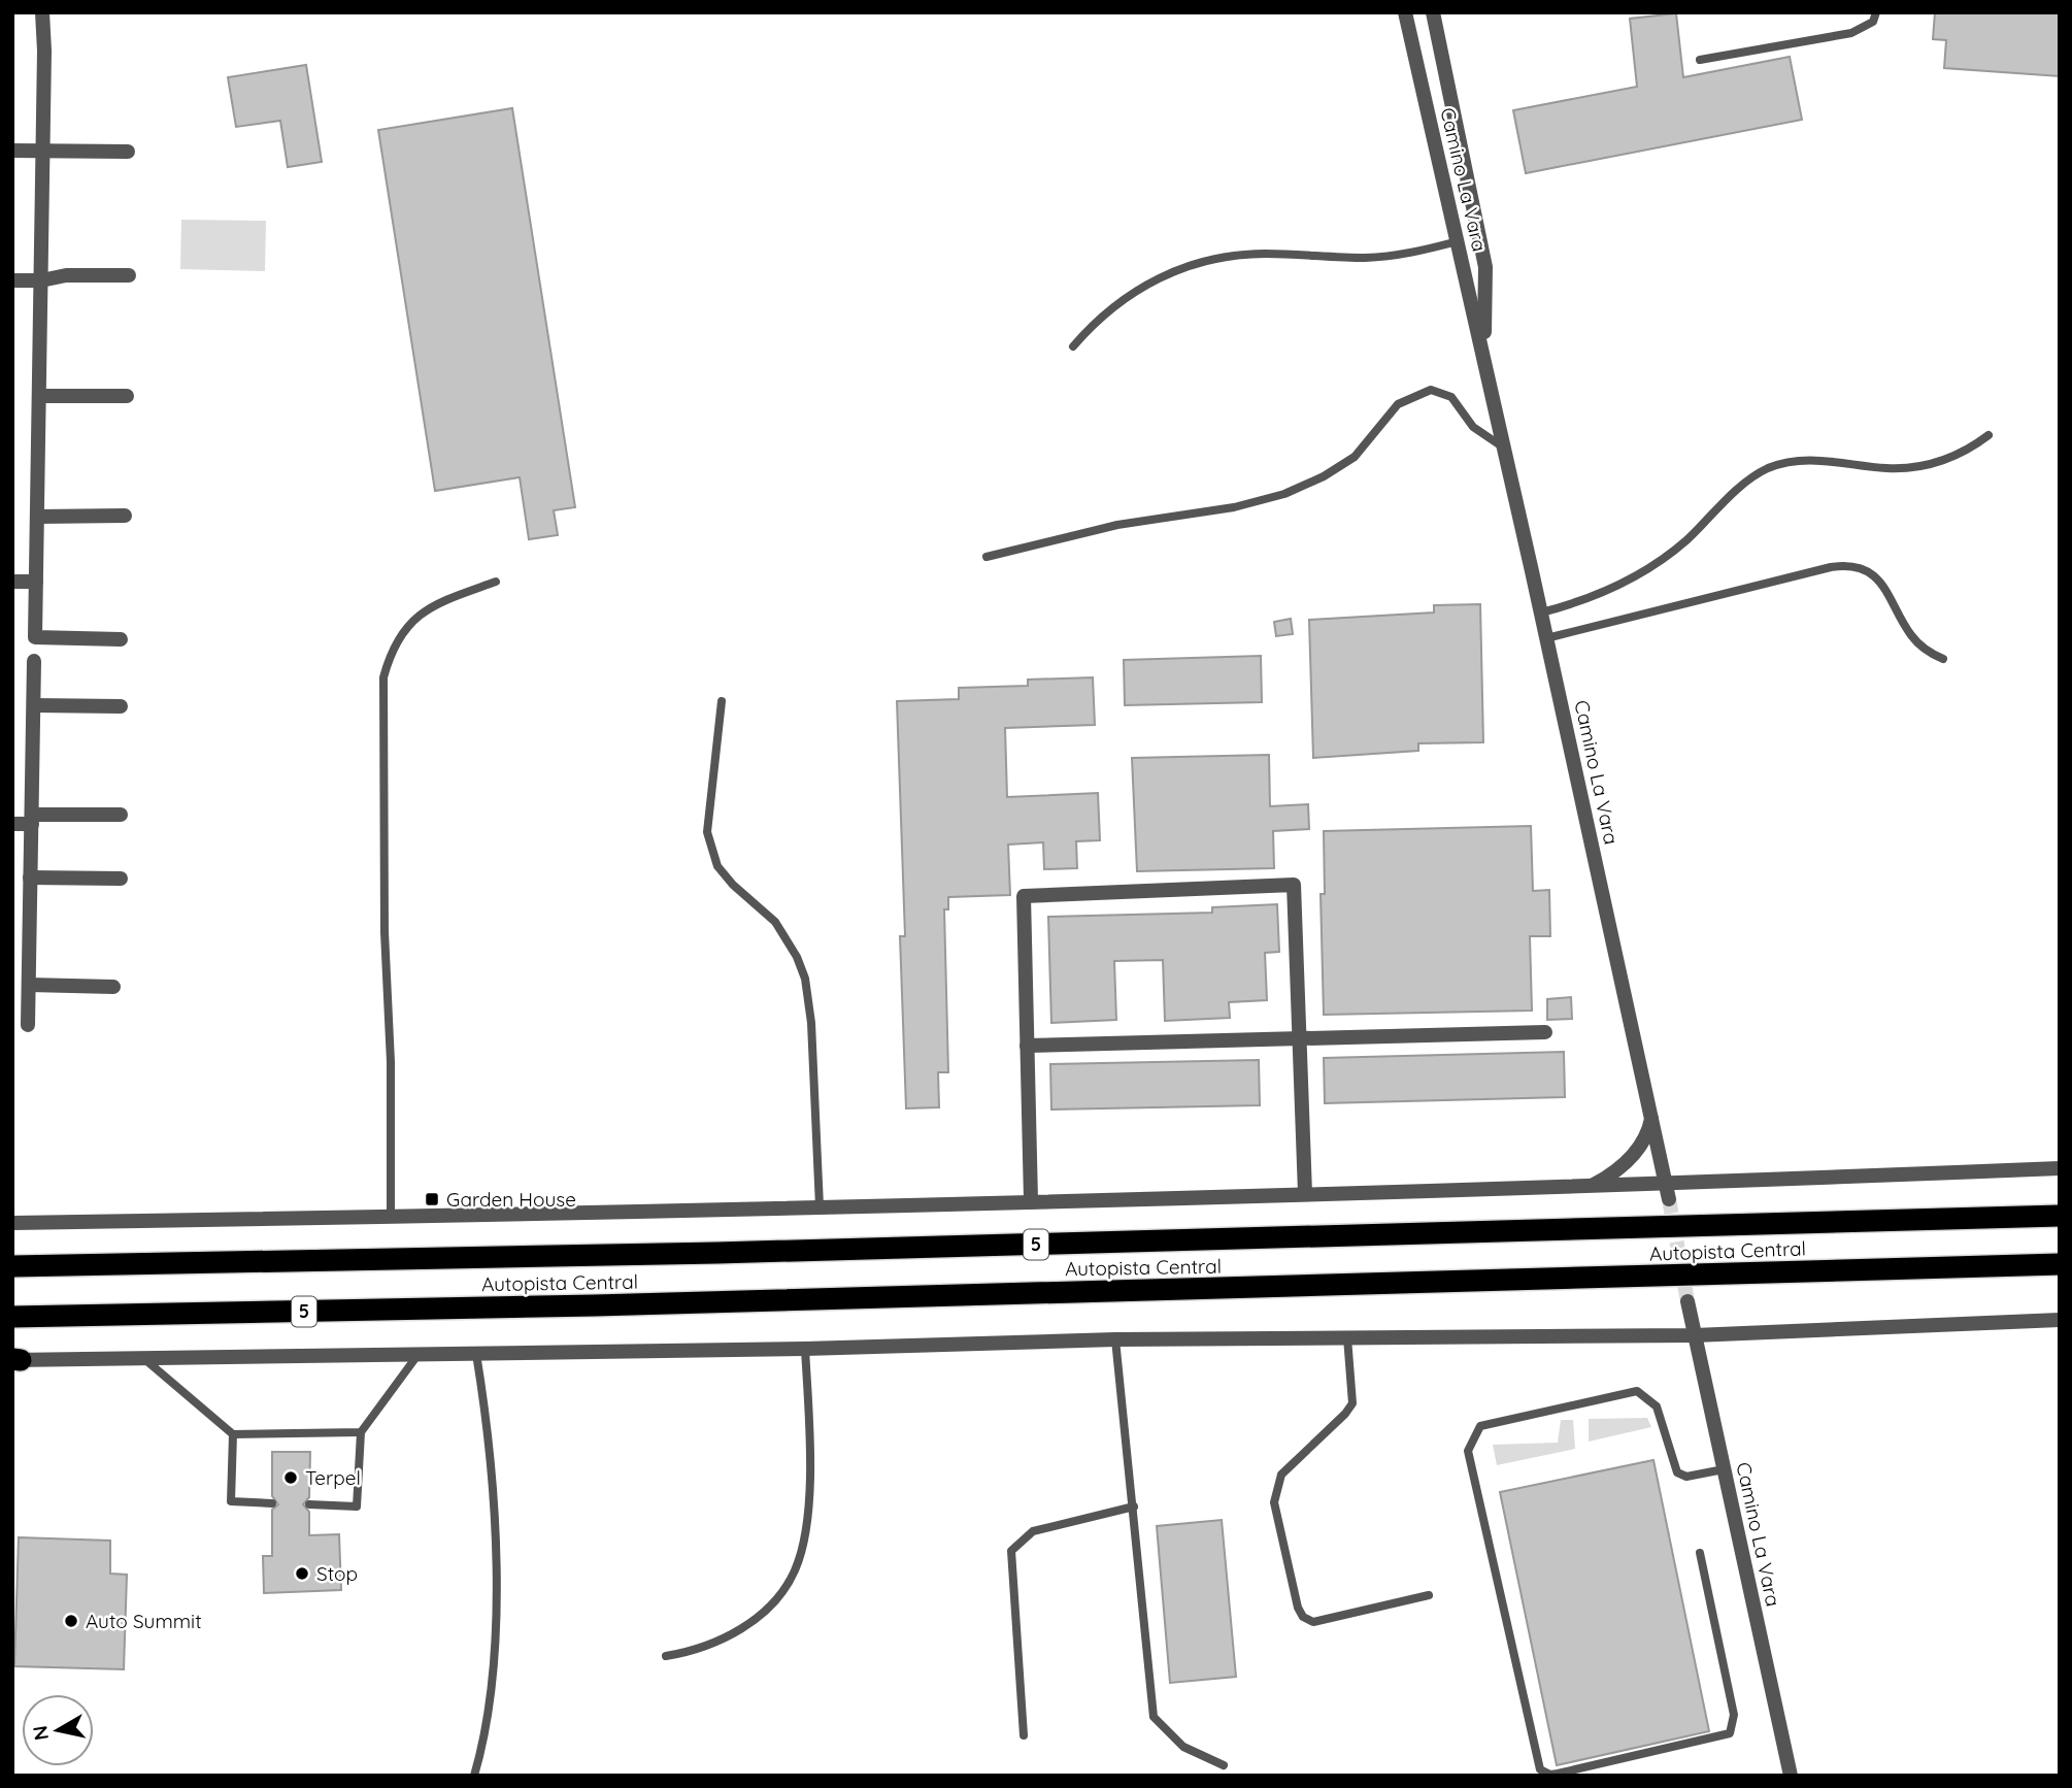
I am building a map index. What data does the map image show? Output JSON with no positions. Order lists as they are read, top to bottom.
{
  "streets": {
    "highway": ["5", "Autopista Central"],
    "street": ["Camino La Vara"]
  },
  "places": {
    "transit": ["Garden House"],
    "other": ["Terpel", "Stop", "Auto Summit"]
  },
  "north": "left"
}
